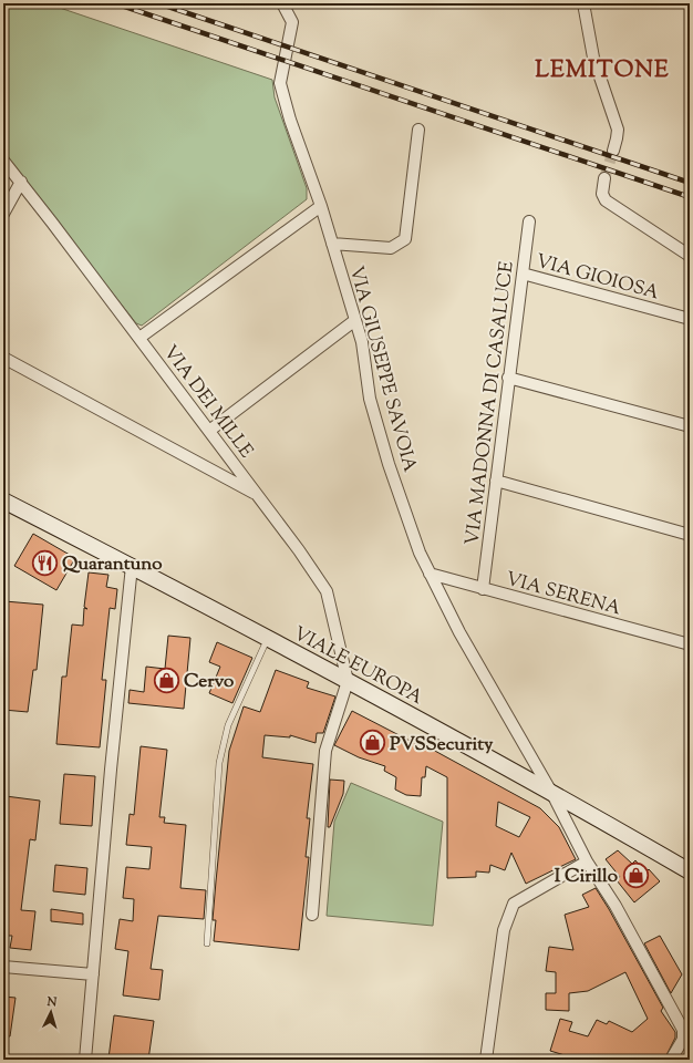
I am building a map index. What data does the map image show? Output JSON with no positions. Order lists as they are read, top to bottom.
{
  "streets": {
    "main road": ["VIALE EUROPA"],
    "street": [
      "VIA GIOIOSA",
      "VIA GIUSEPPE SAVOIA",
      "VIA DEI MILLE",
      "VIA MADONNA DI CASALUCE",
      "VIA SERENA"
    ]
  },
  "crossings": [
    ["VIA GIOIOSA", "VIA MADONNA DI CASALUCE"],
    ["VIA GIUSEPPE SAVOIA", "VIA SERENA"],
    ["VIA GIUSEPPE SAVOIA", "VIALE EUROPA"],
    ["VIA DEI MILLE", "VIALE EUROPA"],
    ["VIA MADONNA DI CASALUCE", "VIA SERENA"]
  ],
  "districts": ["LEMITONE"],
  "places": {
    "restaurant": ["Quarantuno"],
    "shop": ["Cervo", "PVSSecurity", "I Cirillo"]
  },
  "north": "top"
}
